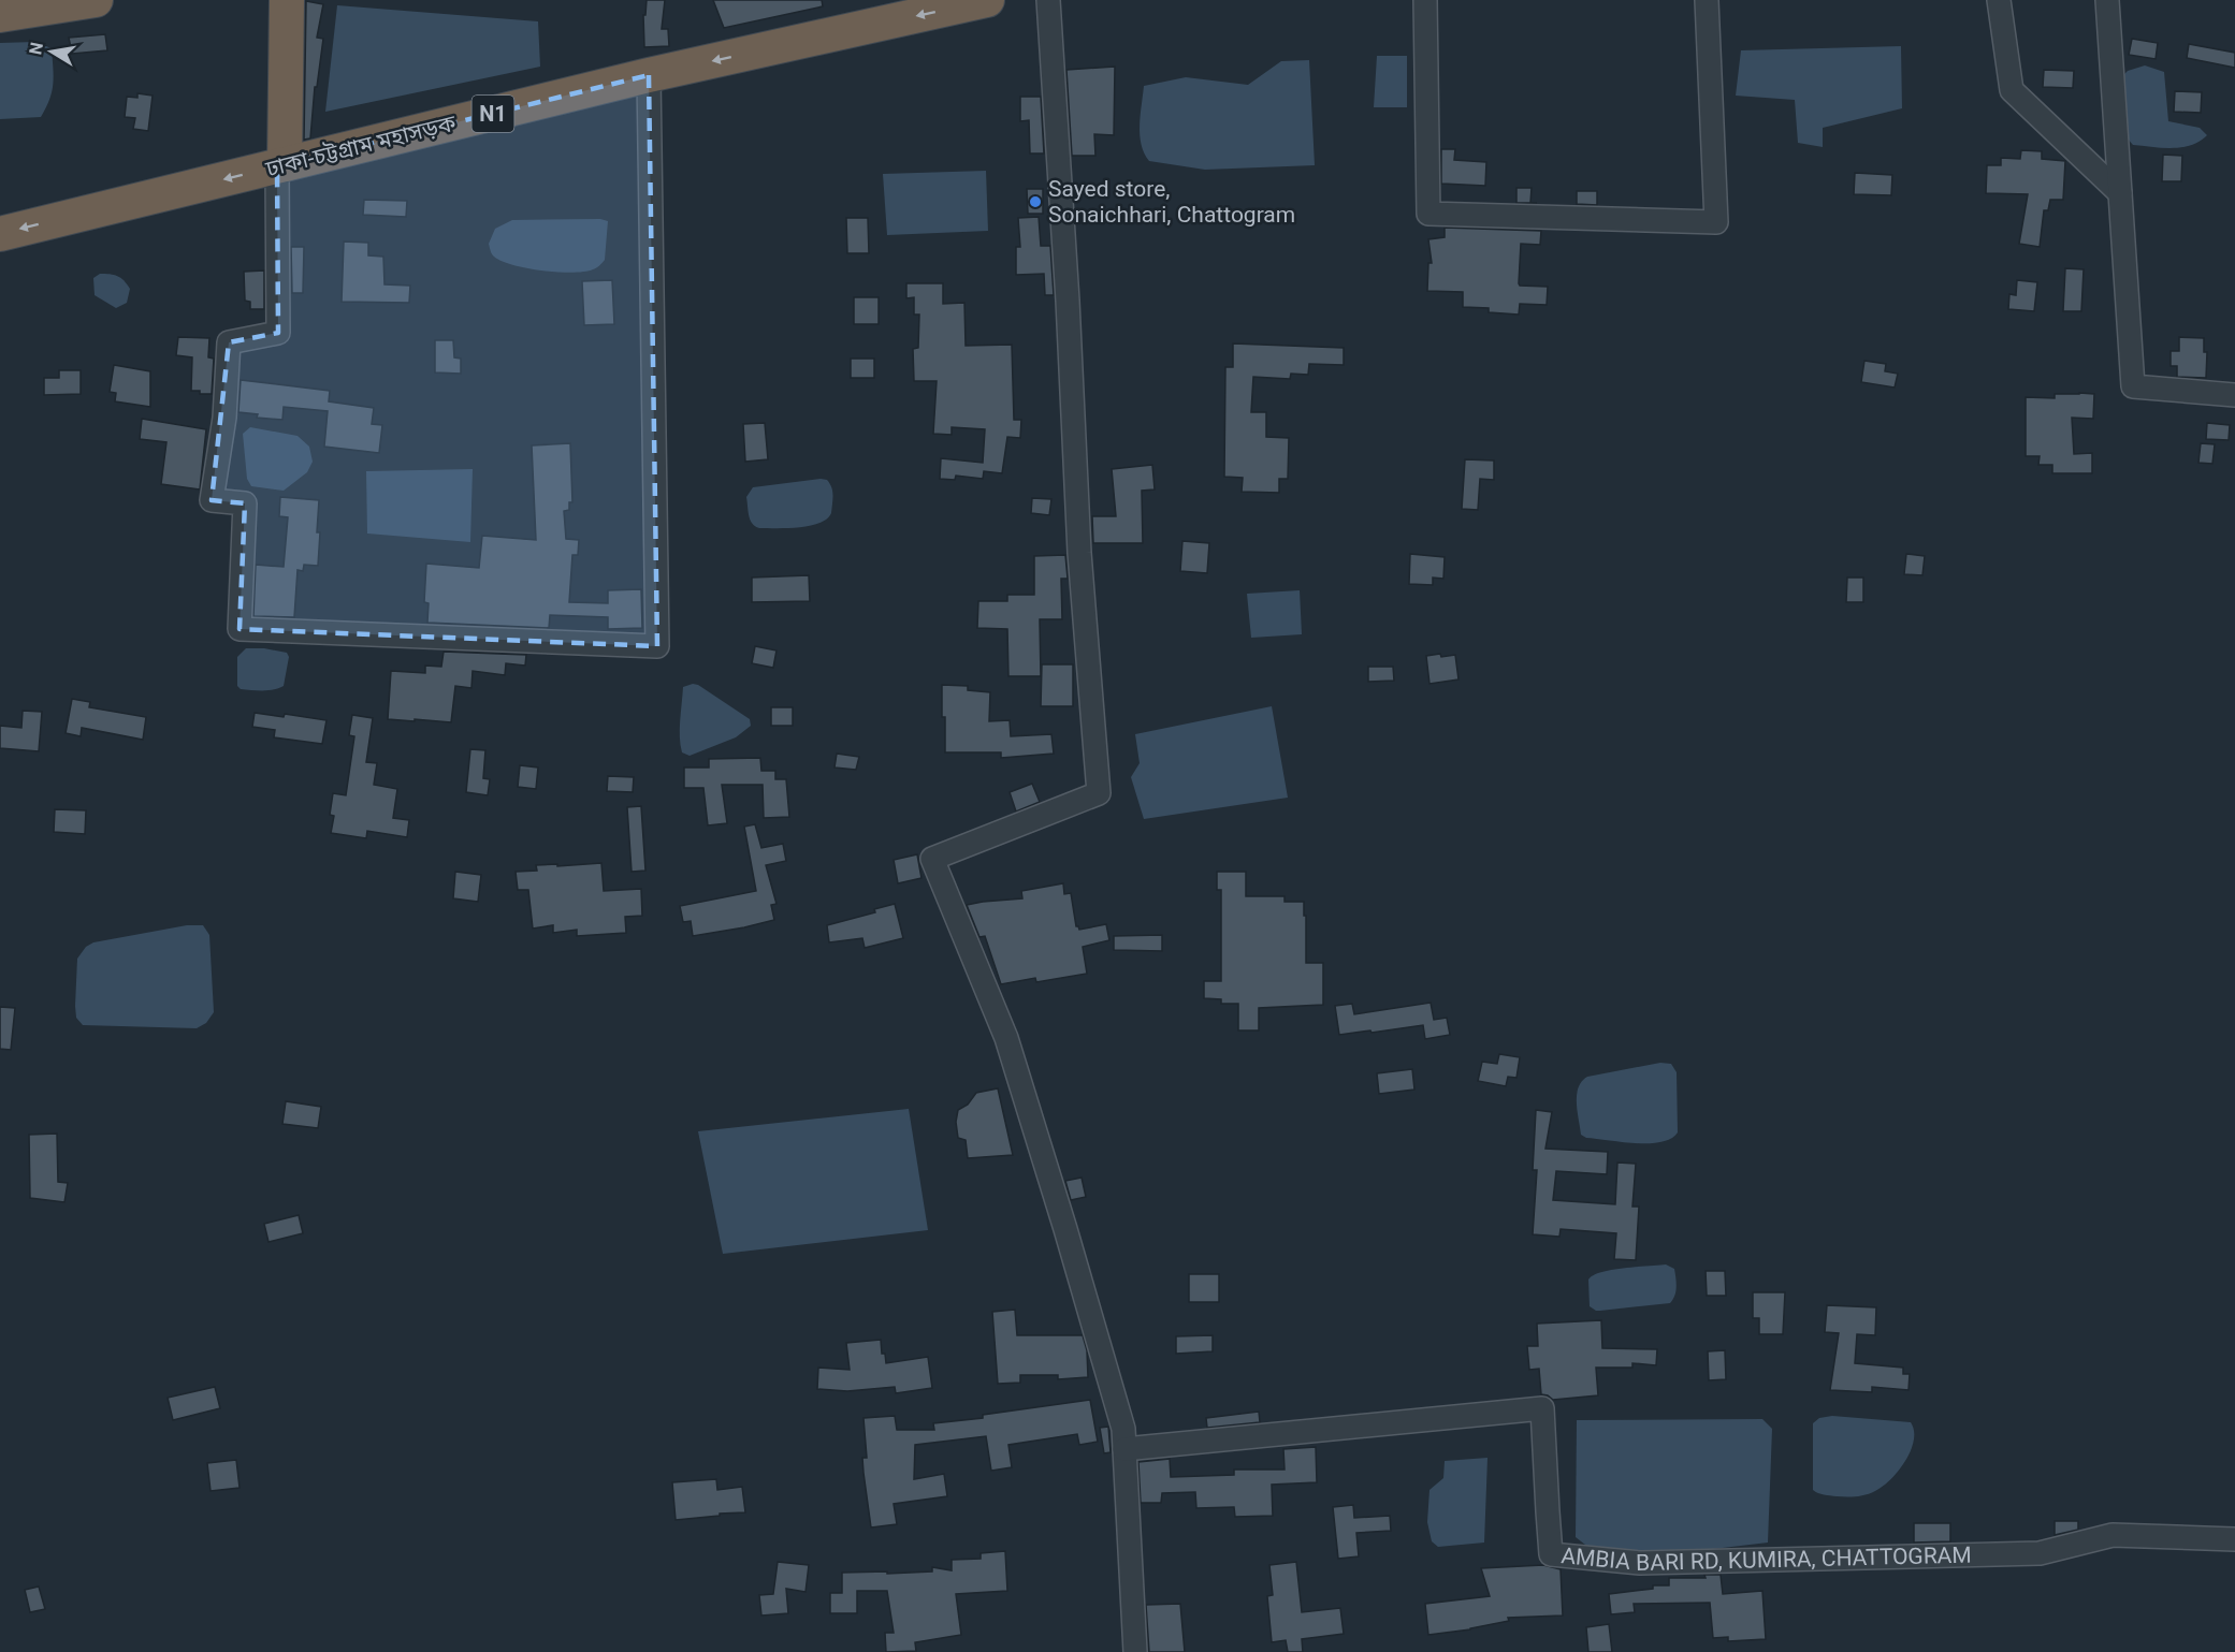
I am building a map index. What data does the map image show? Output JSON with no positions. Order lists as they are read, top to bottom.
{
  "streets": {
    "highway": ["N1", "ঢাকা-চট্টগ্রাম মহাসড়ক"],
    "street": ["AMBIA BARI RD, KUMIRA, CHATTOGRAM"]
  },
  "one_way": ["ঢাকা-চট্টগ্রাম মহাসড়ক"],
  "places": ["Sayed store, Sonaichhari, Chattogram"],
  "north": "left"
}
